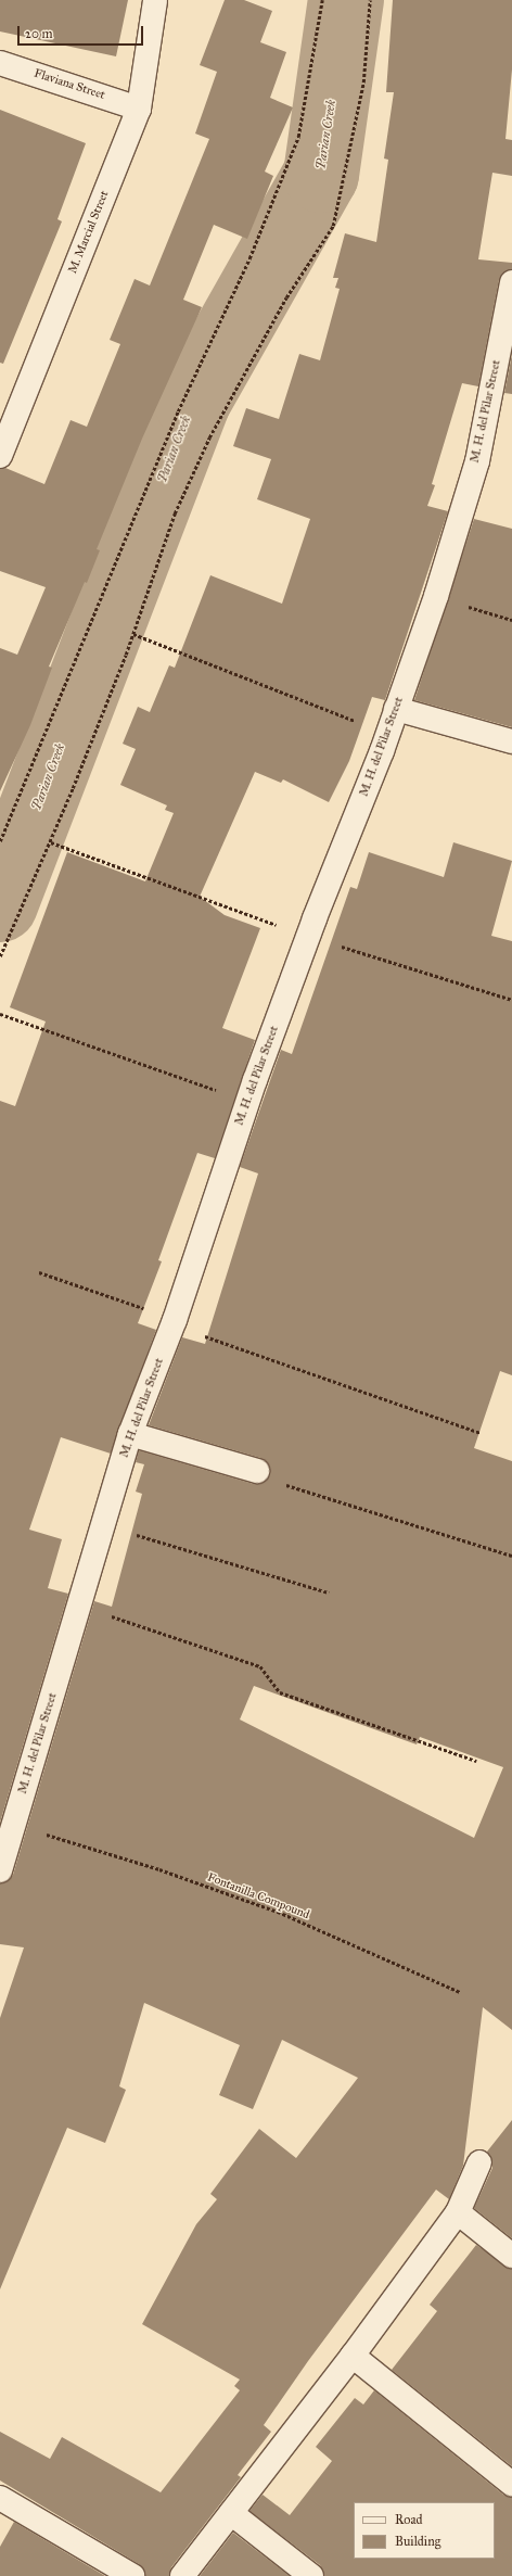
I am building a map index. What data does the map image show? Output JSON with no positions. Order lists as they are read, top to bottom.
{
  "streets": {
    "street": ["Flaviana Street", "M. Marcial Street", "M. H. del Pilar Street"],
    "path": ["Fontanilla Compound"]
  },
  "crossings": [
    ["Flaviana Street", "M. Marcial Street"]
  ],
  "water": ["Parian Creek"],
  "legend": ["Road", "Building"],
  "scale_bar": "20 m"
}
